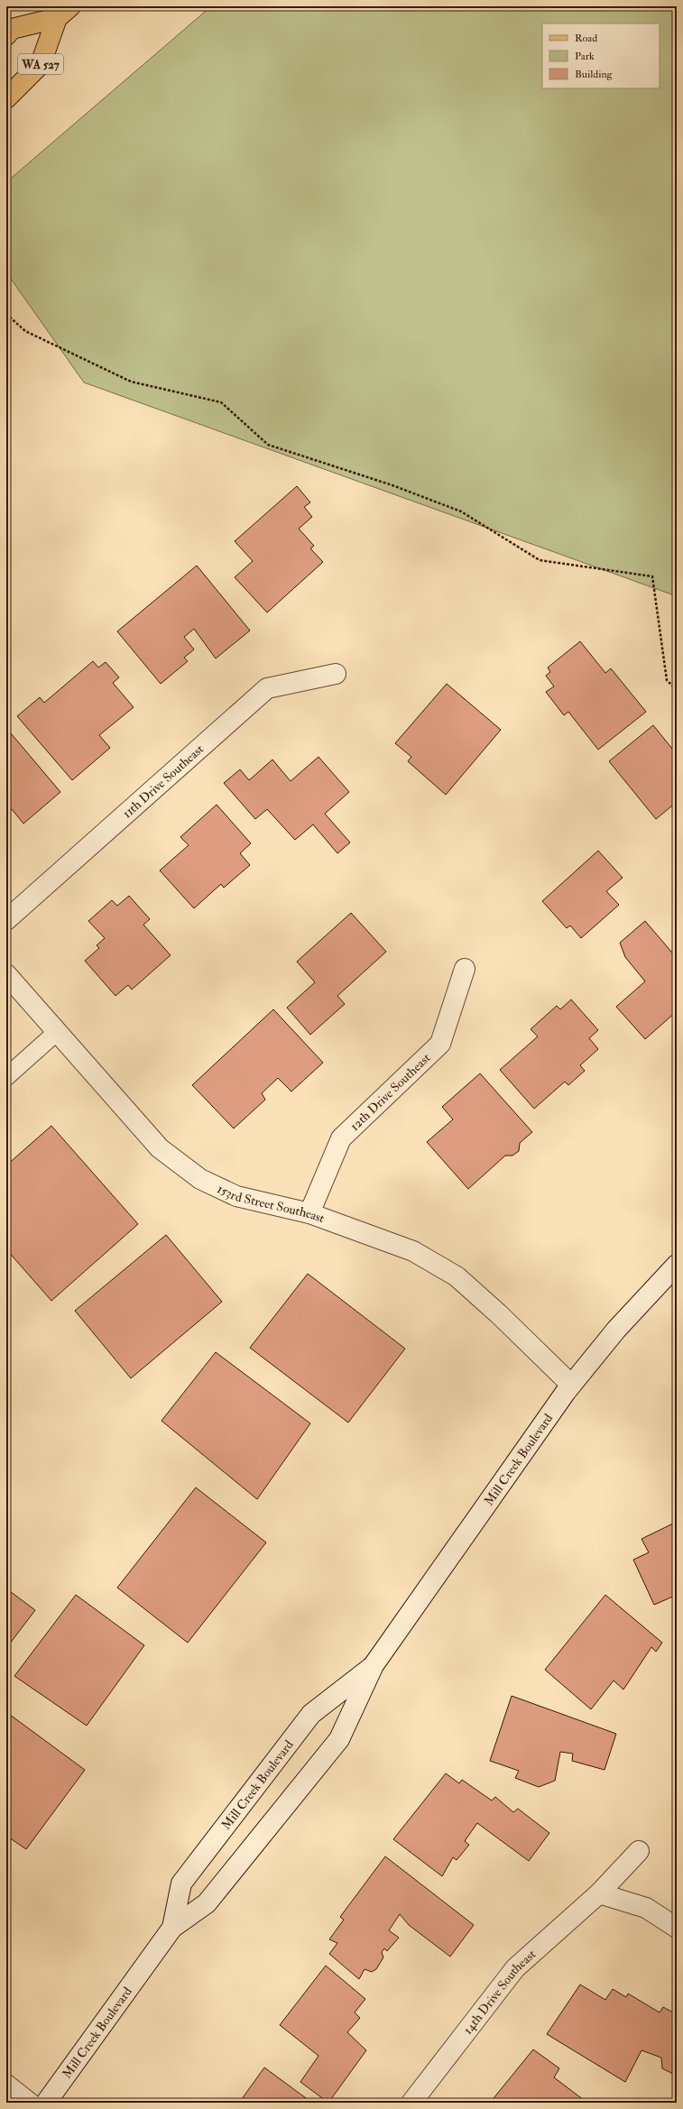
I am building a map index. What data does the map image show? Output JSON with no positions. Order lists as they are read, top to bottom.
{
  "streets": {
    "main road": ["WA 527"],
    "street": [
      "11th Drive Southeast",
      "12th Drive Southeast",
      "153rd Street Southeast",
      "Mill Creek Boulevard",
      "14th Drive Southeast"
    ]
  },
  "crossings": [
    ["12th Drive Southeast", "153rd Street Southeast"],
    ["153rd Street Southeast", "Mill Creek Boulevard"]
  ],
  "legend": ["Road", "Park", "Building"]
}
